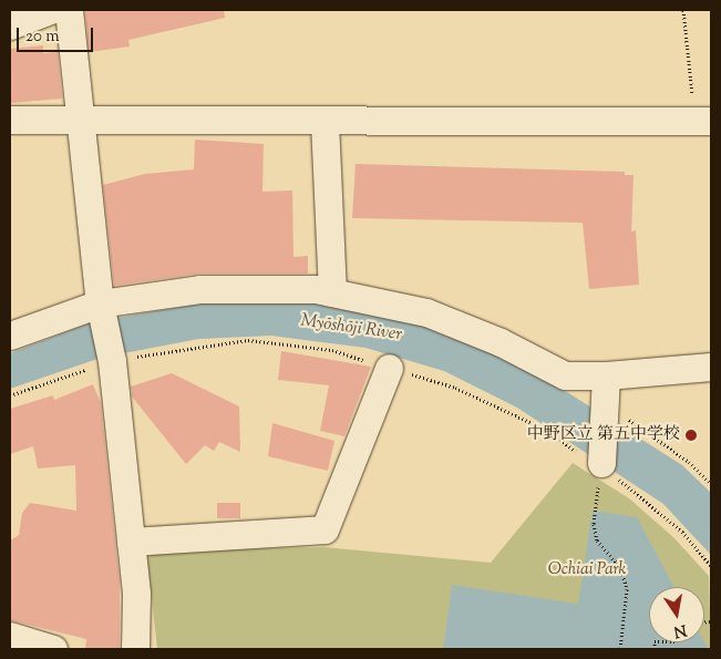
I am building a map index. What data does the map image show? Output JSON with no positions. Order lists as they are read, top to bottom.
{
  "water": ["Myōshōji River"],
  "parks": ["Ochiai Park"],
  "places": ["中野区立 第五中学校"],
  "scale_bar": "20 m",
  "north": "bottom"
}
